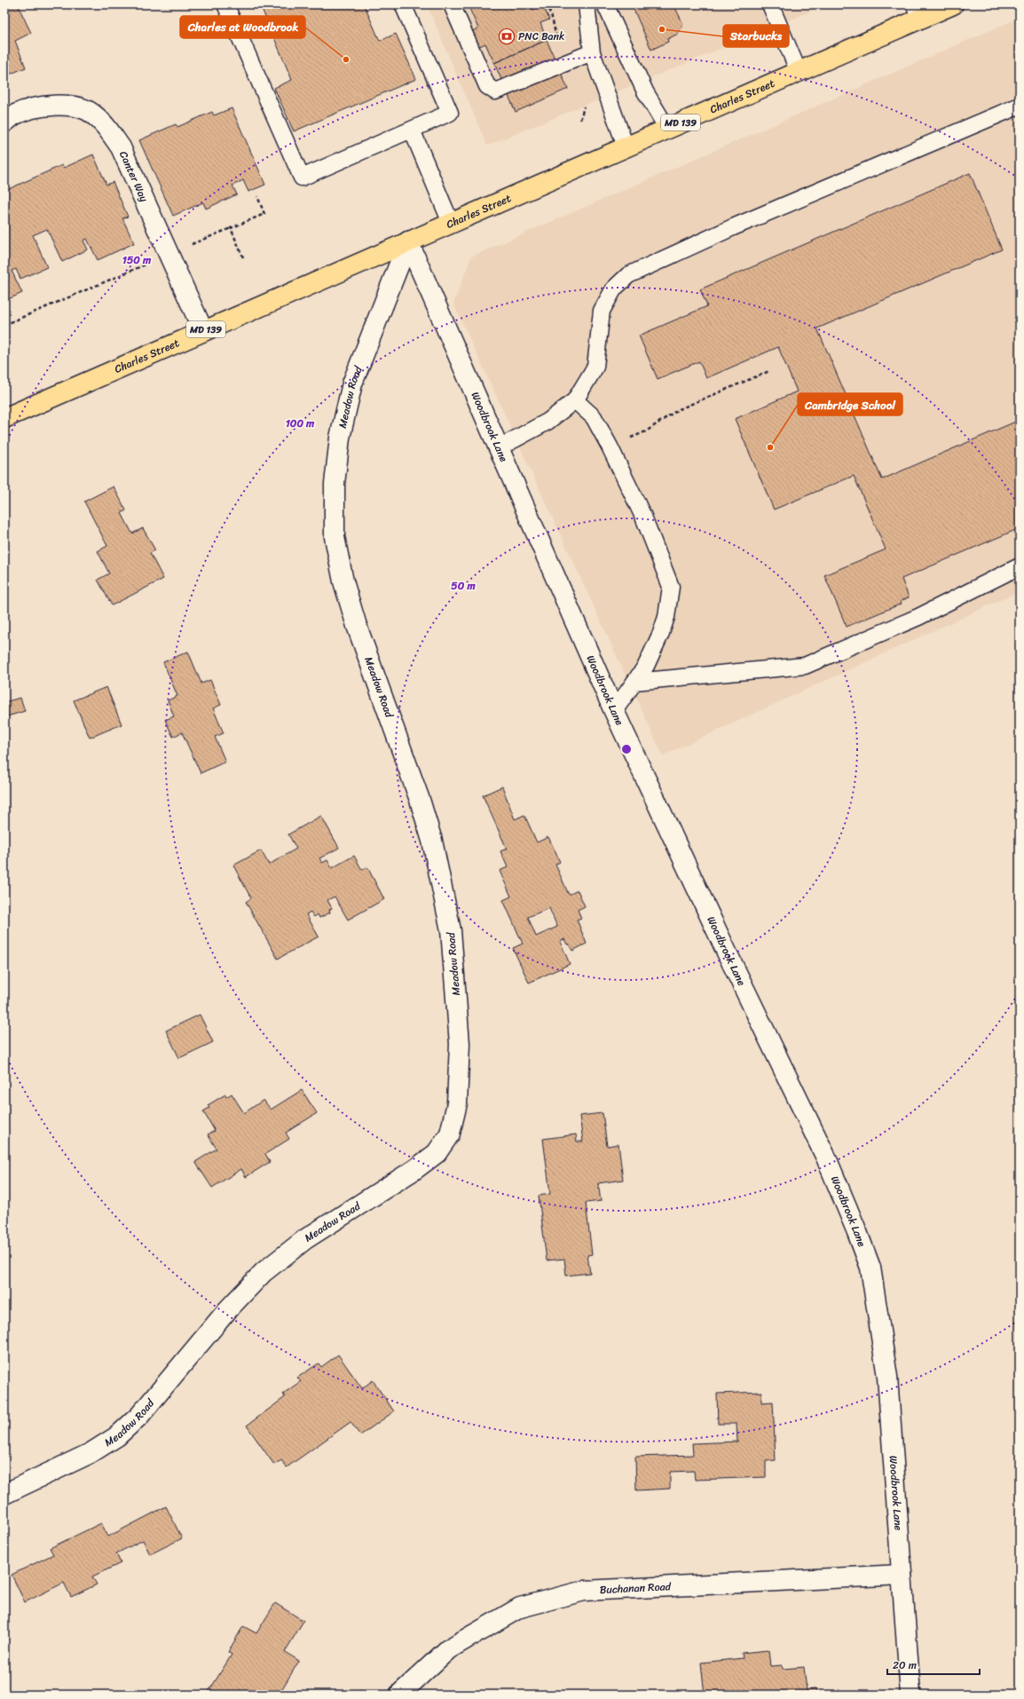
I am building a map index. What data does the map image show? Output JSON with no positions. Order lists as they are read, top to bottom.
{
  "streets": {
    "main road": ["Charles Street", "MD 139"],
    "street": [
      "Canter Way",
      "Meadow Road",
      "Woodbrook Lane",
      "Buchanan Road"
    ]
  },
  "crossings": [
    ["Charles Street", "Canter Way"],
    ["Charles Street", "Meadow Road"],
    ["Charles Street", "Woodbrook Lane"],
    ["Meadow Road", "Woodbrook Lane"],
    ["Woodbrook Lane", "Buchanan Road"]
  ],
  "places": {
    "other": ["Starbucks", "Charles at Woodbrook", "Cambridge School"],
    "bank": ["PNC Bank"]
  },
  "scale_bar": "20 m",
  "rings": ["150 m", "100 m", "50 m"]
}
